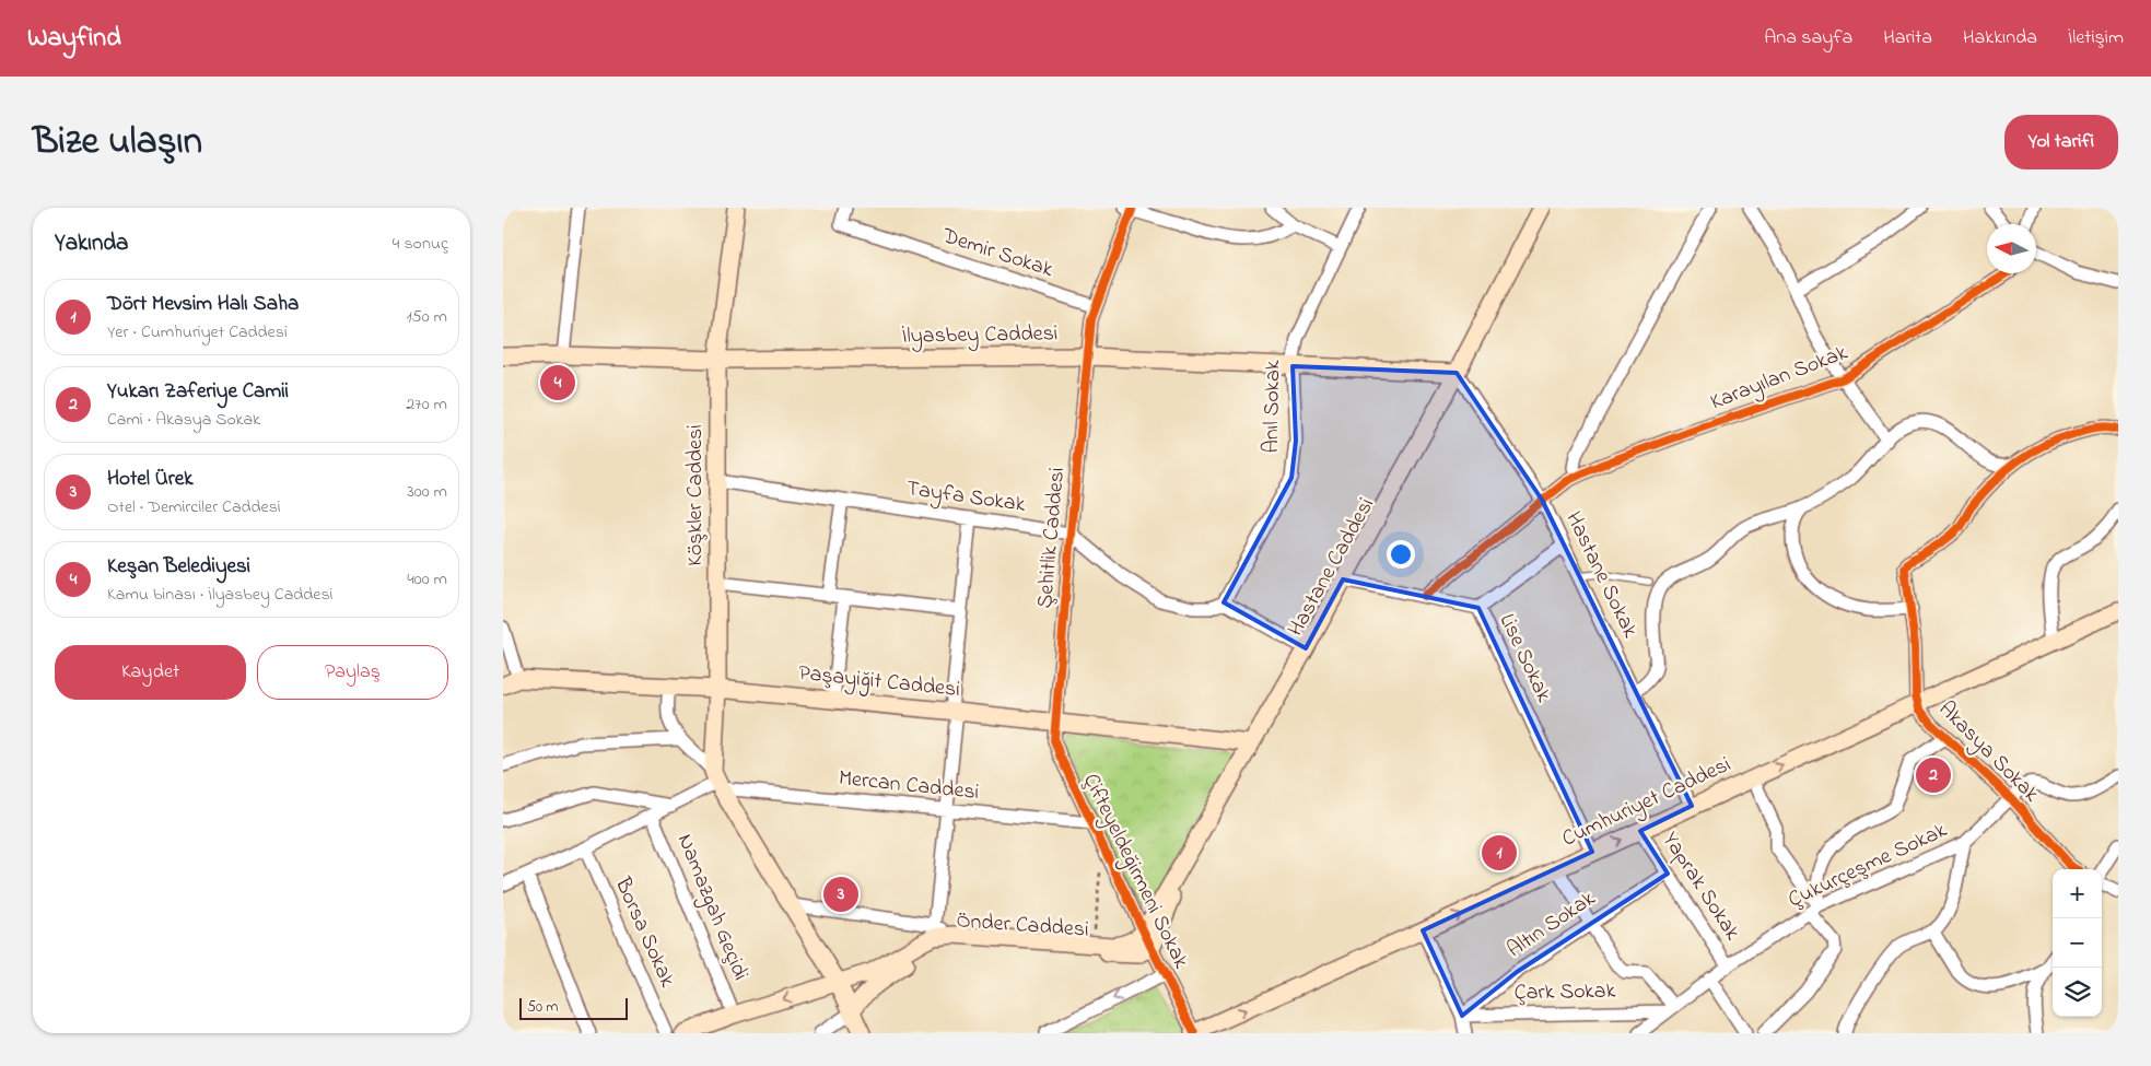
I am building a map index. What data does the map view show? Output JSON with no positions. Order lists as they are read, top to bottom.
{
  "streets": {
    "main road": [
      "İlyasbey Caddesi",
      "Köşkler Caddesi",
      "Hastane Caddesi",
      "Paşayiğit Caddesi",
      "Cumhuriyet Caddesi",
      "Önder Caddesi"
    ],
    "street": [
      "Demir Sokak",
      "Karayılan Sokak",
      "Anıl Sokak",
      "Tayfa Sokak",
      "Şehitlik Caddesi",
      "Hastane Sokak",
      "Lise Sokak",
      "Akasya Sokak",
      "Mercan Caddesi",
      "Çukurçeşme Sokak",
      "Çifteyeldeğirmeni Sokak",
      "Yaprak Sokak",
      "Namazgah Geçidi",
      "Altın Sokak",
      "Borsa Sokak",
      "Çark Sokak"
    ]
  },
  "crossings": [
    ["Demir Sokak", "Şehitlik Caddesi"],
    ["İlyasbey Caddesi", "Anıl Sokak"],
    ["İlyasbey Caddesi", "Köşkler Caddesi"],
    ["İlyasbey Caddesi", "Şehitlik Caddesi"],
    ["İlyasbey Caddesi", "Hastane Caddesi"],
    ["İlyasbey Caddesi", "Hastane Sokak"],
    ["Karayılan Sokak", "Hastane Sokak"],
    ["Karayılan Sokak", "Lise Sokak"],
    ["Köşkler Caddesi", "Tayfa Sokak"],
    ["Köşkler Caddesi", "Paşayiğit Caddesi"],
    ["Köşkler Caddesi", "Mercan Caddesi"],
    ["Tayfa Sokak", "Şehitlik Caddesi"],
    ["Şehitlik Caddesi", "Paşayiğit Caddesi"],
    ["Şehitlik Caddesi", "Çifteyeldeğirmeni Sokak"],
    ["Hastane Caddesi", "Hastane Sokak"],
    ["Hastane Caddesi", "Lise Sokak"],
    ["Hastane Caddesi", "Paşayiğit Caddesi"],
    ["Hastane Caddesi", "Çifteyeldeğirmeni Sokak"],
    ["Hastane Caddesi", "Önder Caddesi"],
    ["Hastane Sokak", "Cumhuriyet Caddesi"],
    ["Lise Sokak", "Cumhuriyet Caddesi"],
    ["Paşayiğit Caddesi", "Çifteyeldeğirmeni Sokak"],
    ["Akasya Sokak", "Cumhuriyet Caddesi"],
    ["Akasya Sokak", "Çukurçeşme Sokak"],
    ["Mercan Caddesi", "Çifteyeldeğirmeni Sokak"],
    ["Cumhuriyet Caddesi", "Çifteyeldeğirmeni Sokak"],
    ["Cumhuriyet Caddesi", "Yaprak Sokak"],
    ["Çukurçeşme Sokak", "Yaprak Sokak"],
    ["Çukurçeşme Sokak", "Çark Sokak"],
    ["Çifteyeldeğirmeni Sokak", "Önder Caddesi"],
    ["Yaprak Sokak", "Altın Sokak"],
    ["Namazgah Geçidi", "Önder Caddesi"],
    ["Altın Sokak", "Çark Sokak"]
  ],
  "one_way": ["Cumhuriyet Caddesi"],
  "scale_bar": "50 m",
  "north": "left",
  "page": {
    "header": "Wayfind",
    "nav": [
      "Ana sayfa",
      "Harita",
      "Hakkında",
      "İletişim"
    ],
    "title": "Bize ulaşın",
    "buttons": [
      "Yol tarifi",
      ["Kaydet", "Paylaş"]
    ],
    "heading": ["Yakında", "4 sonuç"],
    "list": [
      {
        "mark": "1",
        "name": "Dört Mevsim Halı Saha",
        "note": "Yer · Cumhuriyet Caddesi",
        "value": "150 m"
      },
      {
        "mark": "2",
        "name": "Yukarı Zaferiye Camii",
        "note": "Cami · Akasya Sokak",
        "value": "270 m"
      },
      {
        "mark": "3",
        "name": "Hotel Ürek",
        "note": "Otel · Demirciler Caddesi",
        "value": "300 m"
      },
      {
        "mark": "4",
        "name": "Keşan Belediyesi",
        "note": "Kamu binası · İlyasbey Caddesi",
        "value": "400 m"
      }
    ],
    "pins": [
      "4",
      "2",
      "1",
      "3"
    ],
    "map_buttons": ["+", "−"],
    "scale": "50 m"
  }
}
